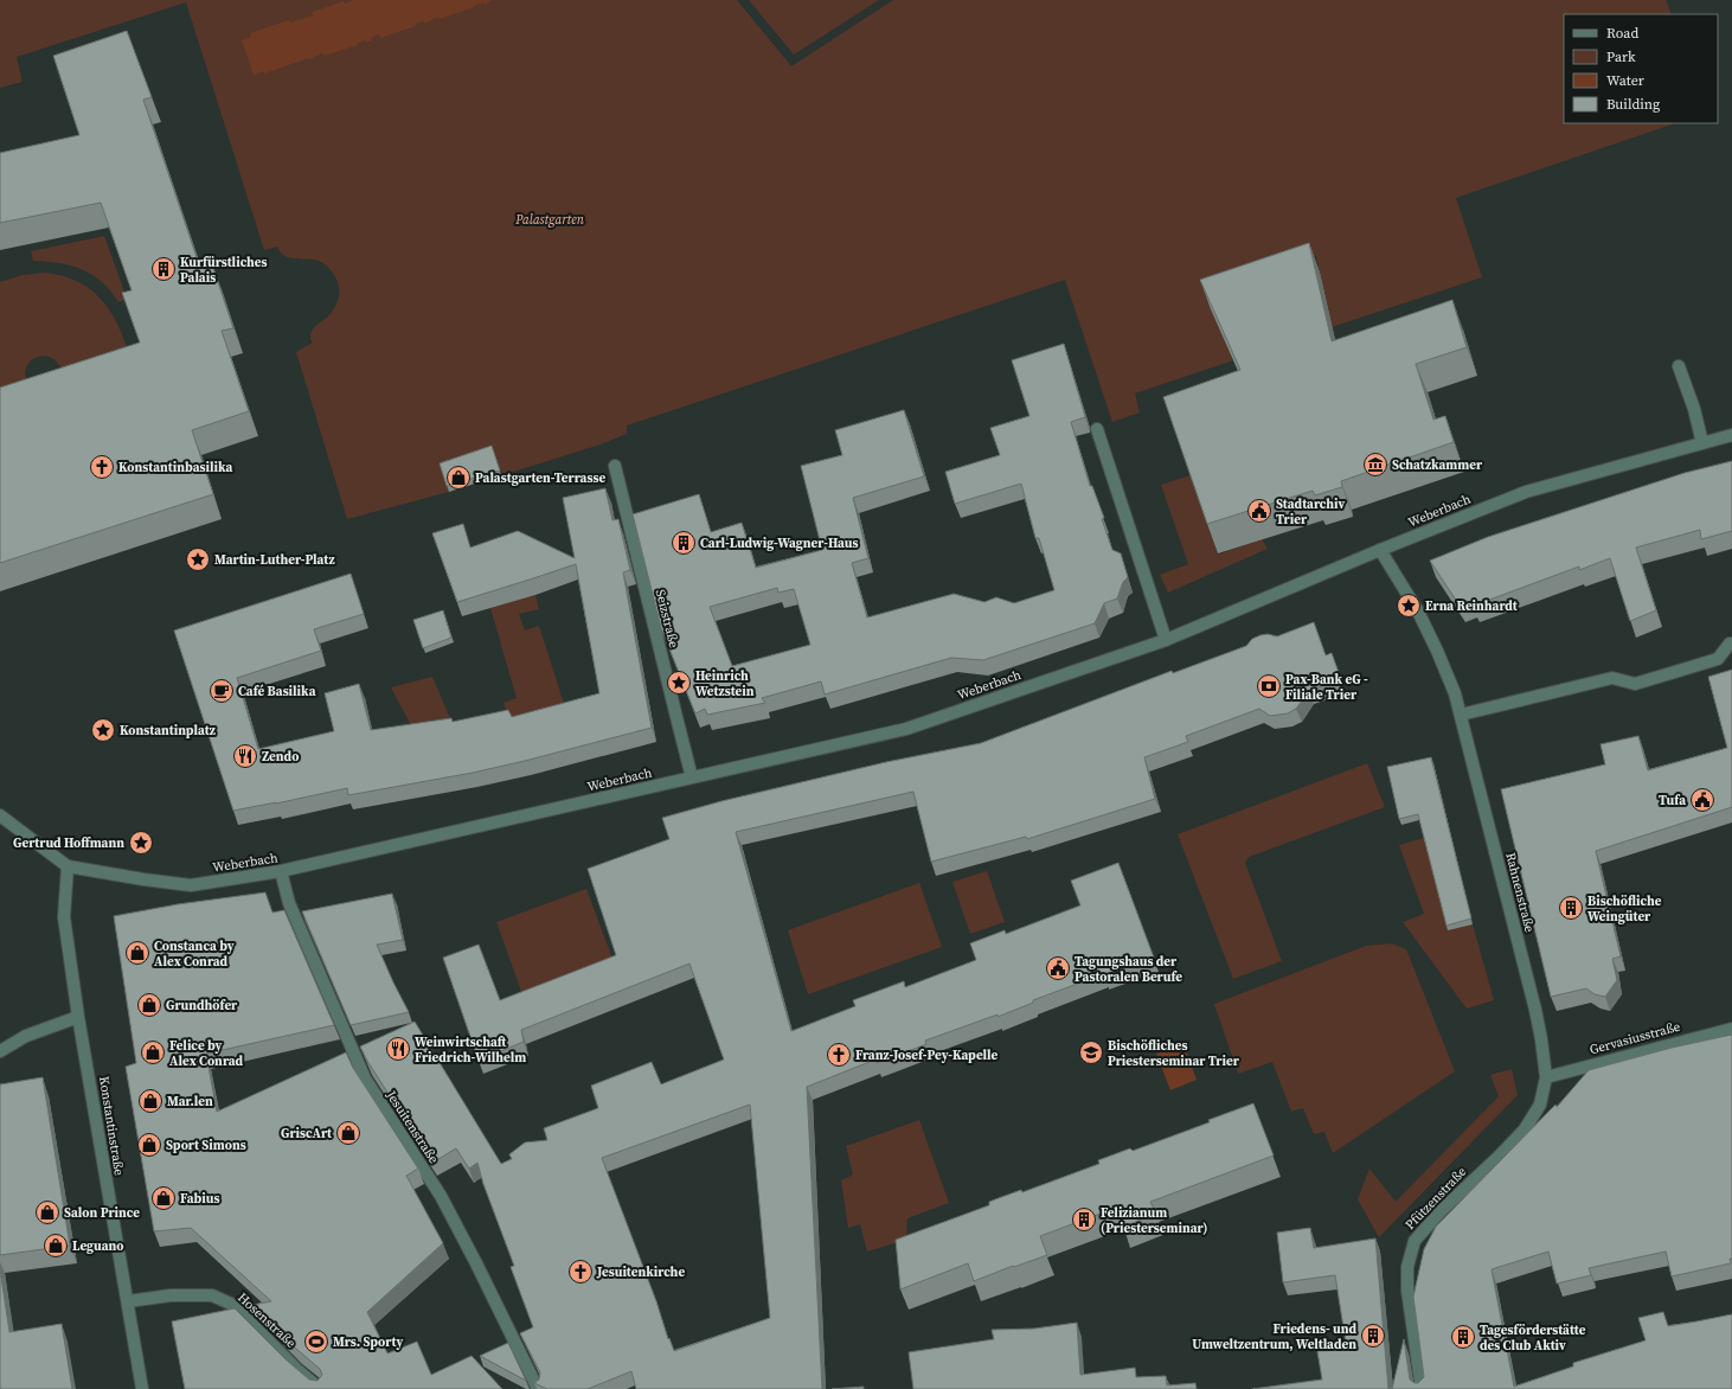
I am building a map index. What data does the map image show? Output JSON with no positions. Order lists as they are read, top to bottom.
{
  "streets": {
    "street": [
      "Weberbach",
      "Seizstraße",
      "Rahnenstraße",
      "Gervasiusstraße",
      "Konstantinstraße",
      "Jesuitenstraße",
      "Pfützenstraße",
      "Hosenstraße"
    ]
  },
  "crossings": [
    ["Weberbach", "Seizstraße"],
    ["Weberbach", "Rahnenstraße"],
    ["Weberbach", "Konstantinstraße"],
    ["Weberbach", "Jesuitenstraße"],
    ["Rahnenstraße", "Gervasiusstraße"],
    ["Rahnenstraße", "Pfützenstraße"],
    ["Gervasiusstraße", "Pfützenstraße"],
    ["Konstantinstraße", "Hosenstraße"]
  ],
  "parks": ["Palastgarten"],
  "places": {
    "building": [
      "Kurfürstliches Palais",
      "Carl-Ludwig-Wagner-Haus",
      "Bischöfliche Weingüter",
      "Felizianum (Priesterseminar)",
      "Friedens- und Umweltzentrum, Weltladen",
      "Tagesförderstätte des Club Aktiv"
    ],
    "museum": ["Schatzkammer"],
    "church": ["Konstantinbasilika", "Franz-Josef-Pey-Kapelle", "Jesuitenkirche"],
    "shop": [
      "Palastgarten-Terrasse",
      "Constanca by Alex Conrad",
      "Grundhöfer",
      "Felice by Alex Conrad",
      "Mar.len",
      "GriscArt",
      "Sport Simons",
      "Fabius",
      "Salon Prince",
      "Leguano"
    ],
    "public building": ["Stadtarchiv Trier", "Tufa", "Tagungshaus der Pastoralen Berufe"],
    "place": [
      "Martin-Luther-Platz",
      "Erna Reinhardt",
      "Heinrich Wetzstein",
      "Konstantinplatz",
      "Gertrud Hoffmann"
    ],
    "bank": ["Pax-Bank eG - Filiale Trier"],
    "cafe": ["Café Basilika"],
    "restaurant": ["Zendo", "Weinwirtschaft Friedrich-Wilhelm"],
    "school or university": ["Bischöfliches Priesterseminar Trier"],
    "sports": ["Mrs. Sporty"]
  },
  "legend": [
    "Road",
    "Park",
    "Water",
    "Building"
  ]
}
